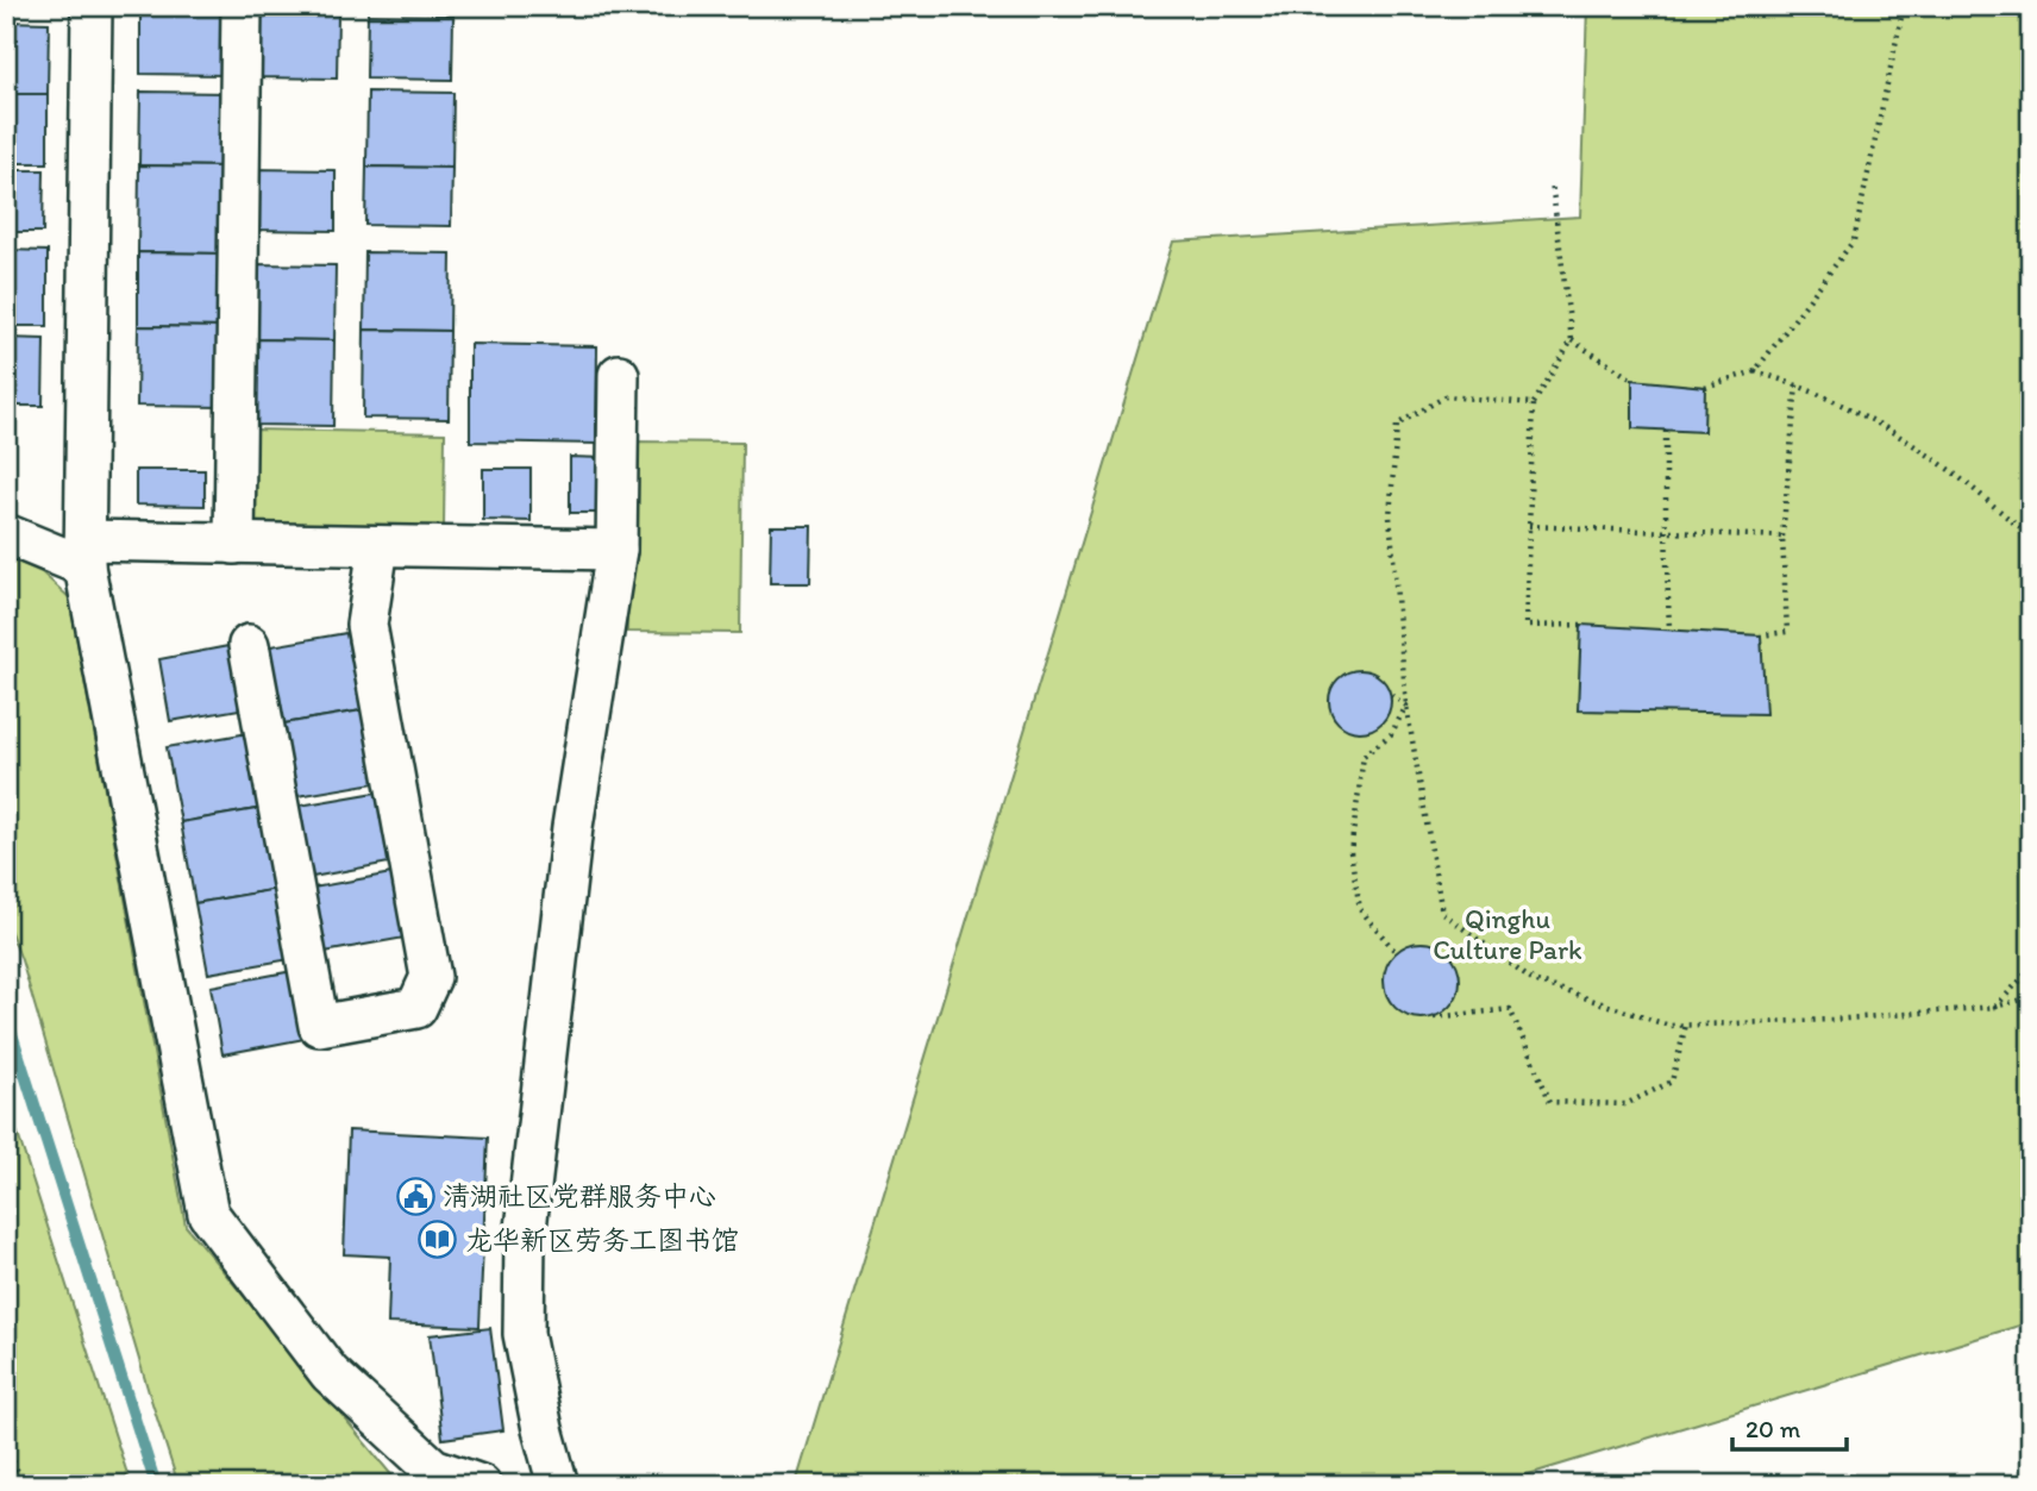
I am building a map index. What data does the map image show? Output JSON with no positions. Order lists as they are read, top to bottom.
{
  "parks": ["Qinghu Culture Park"],
  "places": {
    "public building": ["清湖社区党群服务中心"],
    "library": ["龙华新区劳务工图书馆"]
  },
  "scale_bar": "20 m"
}
